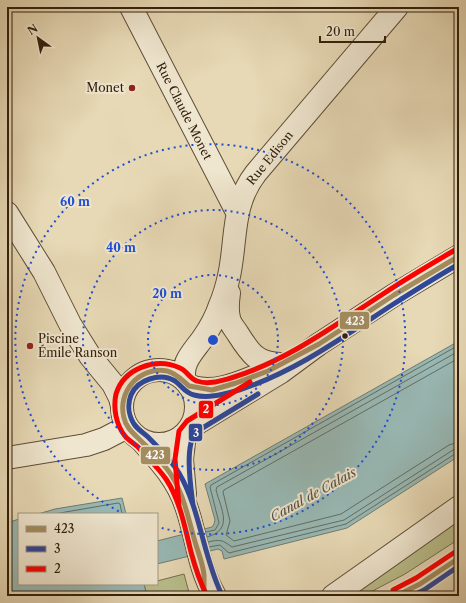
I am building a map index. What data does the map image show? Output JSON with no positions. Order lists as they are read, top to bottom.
{
  "streets": {
    "street": ["Rue Claude Monet", "Rue Edison"]
  },
  "crossings": [
    ["Rue Claude Monet", "Rue Edison"]
  ],
  "water": ["Canal de Calais"],
  "places": ["Monet", "Piscine Émile Ranson"],
  "lines": ["transit line 2", "transit line 423", "transit line 3"],
  "legend": ["423", "3", "2"],
  "scale_bar": "20 m",
  "north": "top left",
  "rings": ["60 m", "40 m", "20 m"]
}
